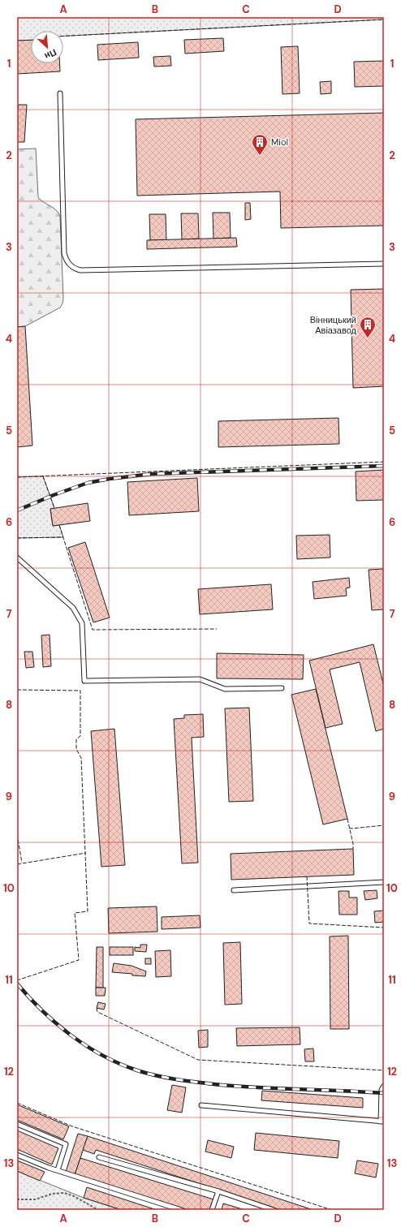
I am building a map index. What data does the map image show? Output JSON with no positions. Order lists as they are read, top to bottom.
{
  "places": {
    "building": ["Miol", "Вінницький Авіазавод"]
  },
  "north": "bottom right",
  "grid": {
    "columns": [
      "A",
      "B",
      "C",
      "D"
    ],
    "rows": [
      "1",
      "2",
      "3",
      "4",
      "5",
      "6",
      "7",
      "8",
      "9",
      "10",
      "11",
      "12",
      "13"
    ]
  }
}
